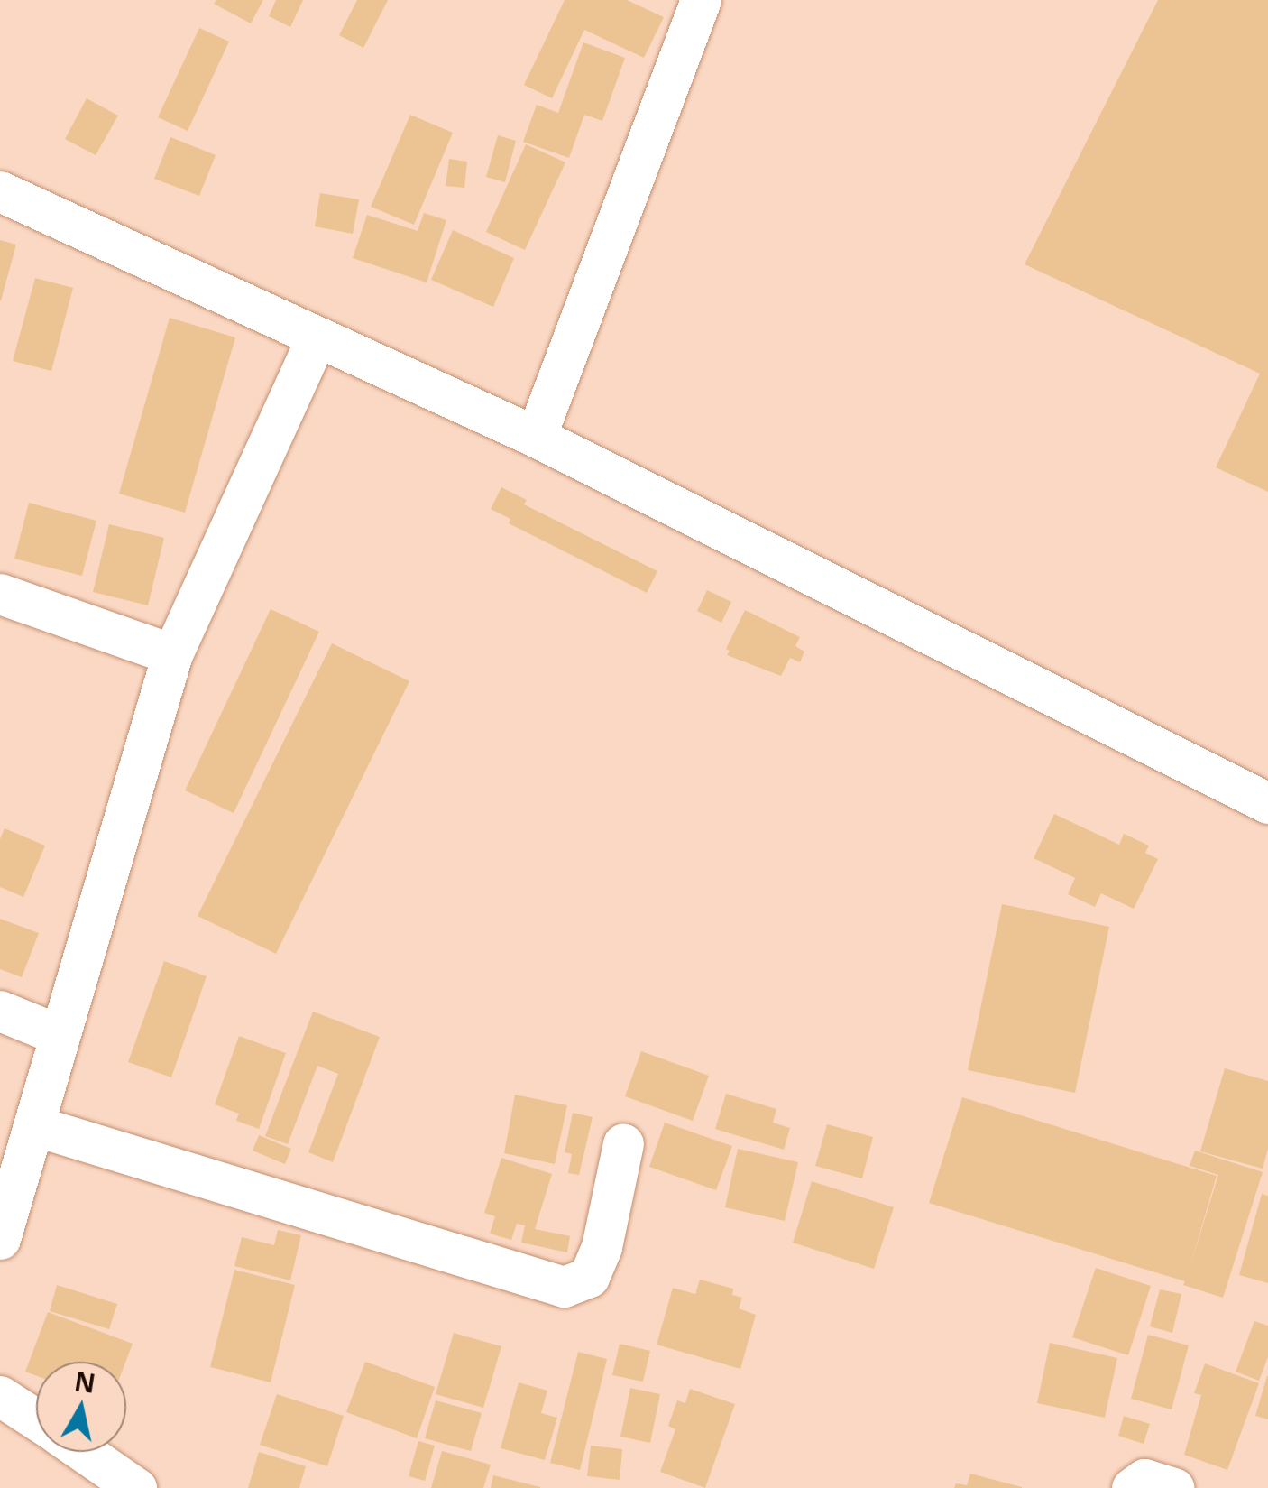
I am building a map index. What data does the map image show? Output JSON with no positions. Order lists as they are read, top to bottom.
{
  "north": "top"
}
